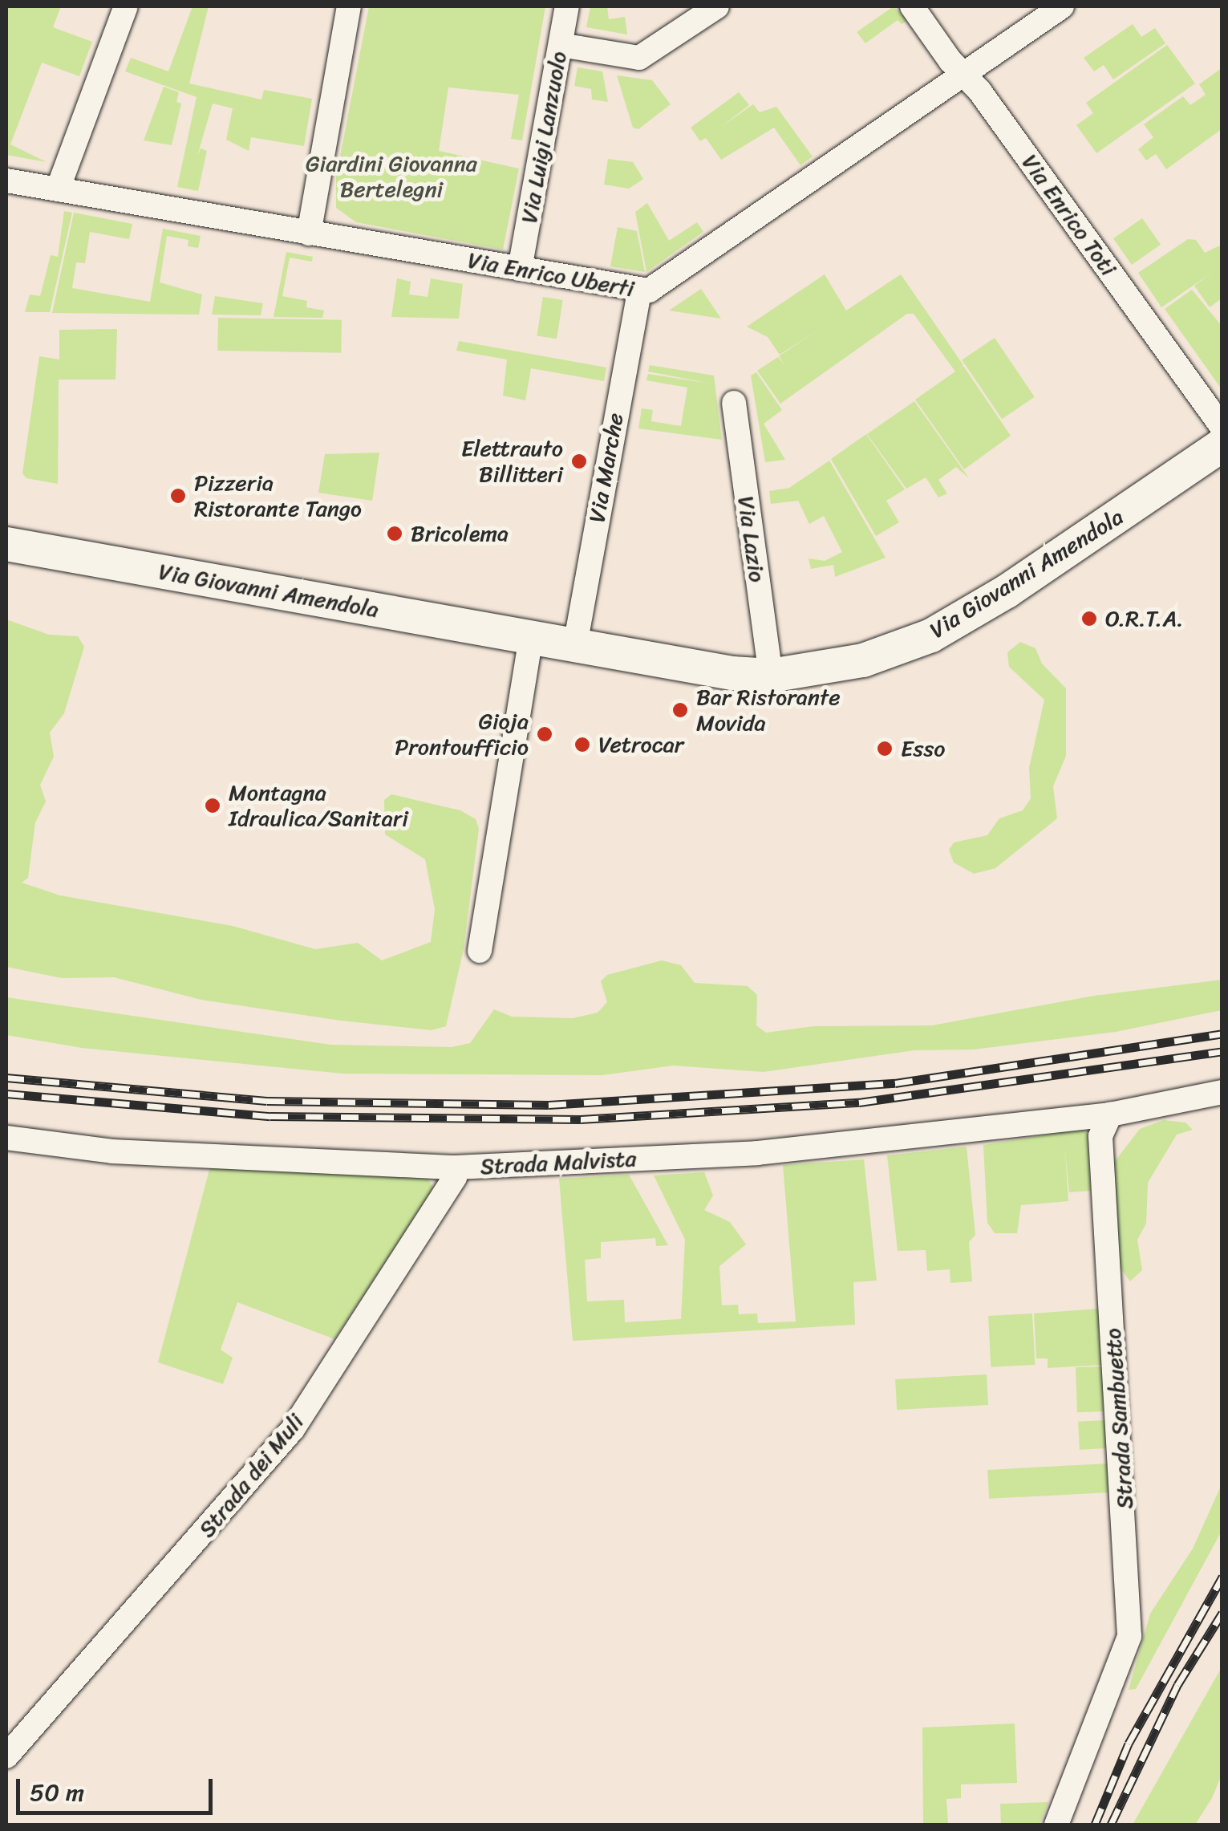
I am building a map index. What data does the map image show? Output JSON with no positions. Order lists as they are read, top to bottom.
{
  "streets": {
    "main road": ["Via Giovanni Amendola"],
    "street": [
      "Via Luigi Lanzuolo",
      "Via Enrico Toti",
      "Via Enrico Uberti",
      "Via Marche",
      "Via Lazio",
      "Strada Malvista",
      "Strada Sambuetto",
      "Strada dei Muli"
    ]
  },
  "crossings": [
    ["Via Luigi Lanzuolo", "Via Enrico Uberti"],
    ["Via Enrico Toti", "Via Enrico Uberti"],
    ["Via Enrico Uberti", "Via Marche"],
    ["Via Marche", "Via Giovanni Amendola"],
    ["Via Lazio", "Via Giovanni Amendola"],
    ["Strada Malvista", "Strada Sambuetto"],
    ["Strada Malvista", "Strada dei Muli"]
  ],
  "parks": ["Giardini Giovanna Bertelegni"],
  "places": [
    "Elettrauto Billitteri",
    "Pizzeria Ristorante Tango",
    "Bricolema",
    "O.R.T.A.",
    "Bar Ristorante Movida",
    "Gioja Prontoufficio",
    "Vetrocar",
    "Esso",
    "Montagna Idraulica/Sanitari"
  ],
  "scale_bar": "50 m"
}
